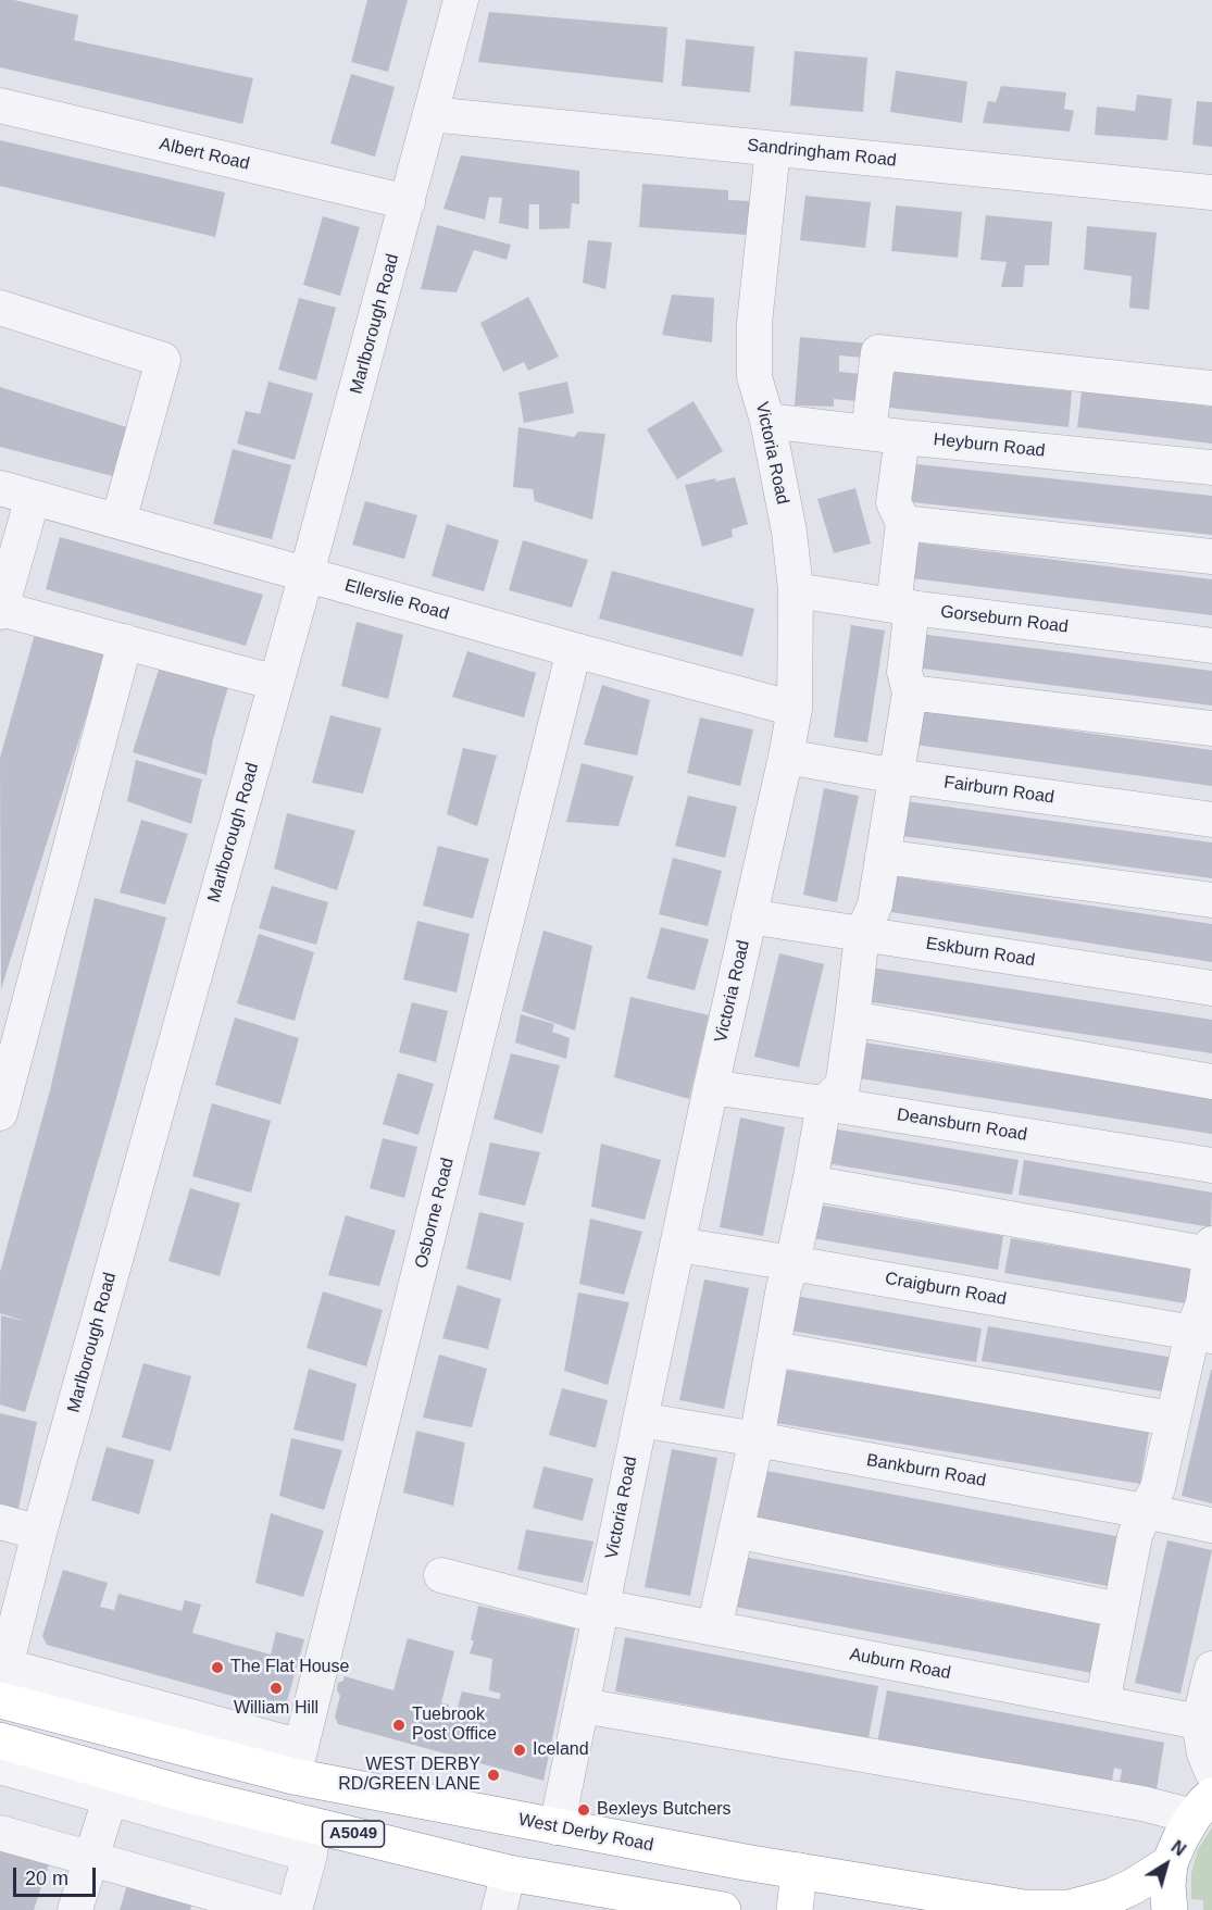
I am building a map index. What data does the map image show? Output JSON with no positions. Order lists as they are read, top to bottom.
{
  "streets": {
    "main road": ["West Derby Road", "A5049"],
    "street": [
      "Sandringham Road",
      "Albert Road",
      "Marlborough Road",
      "Heyburn Road",
      "Victoria Road",
      "Ellerslie Road",
      "Gorseburn Road",
      "Fairburn Road",
      "Eskburn Road",
      "Deansburn Road",
      "Osborne Road",
      "Craigburn Road",
      "Bankburn Road",
      "Auburn Road"
    ]
  },
  "crossings": [
    ["Sandringham Road", "Marlborough Road"],
    ["Sandringham Road", "Victoria Road"],
    ["Albert Road", "Marlborough Road"],
    ["Marlborough Road", "Ellerslie Road"],
    ["Marlborough Road", "West Derby Road"],
    ["Heyburn Road", "Victoria Road"],
    ["Victoria Road", "Ellerslie Road"],
    ["Victoria Road", "Gorseburn Road"],
    ["Victoria Road", "Fairburn Road"],
    ["Victoria Road", "Eskburn Road"],
    ["Victoria Road", "Deansburn Road"],
    ["Victoria Road", "Craigburn Road"],
    ["Victoria Road", "Bankburn Road"],
    ["Victoria Road", "Auburn Road"],
    ["Victoria Road", "West Derby Road"],
    ["Ellerslie Road", "Osborne Road"],
    ["Osborne Road", "West Derby Road"]
  ],
  "places": [
    "The Flat House",
    "William Hill",
    "Tuebrook Post Office",
    "Iceland",
    "WEST DERBY RD/GREEN LANE",
    "Bexleys Butchers"
  ],
  "scale_bar": "20 m",
  "north": "top right"
}
